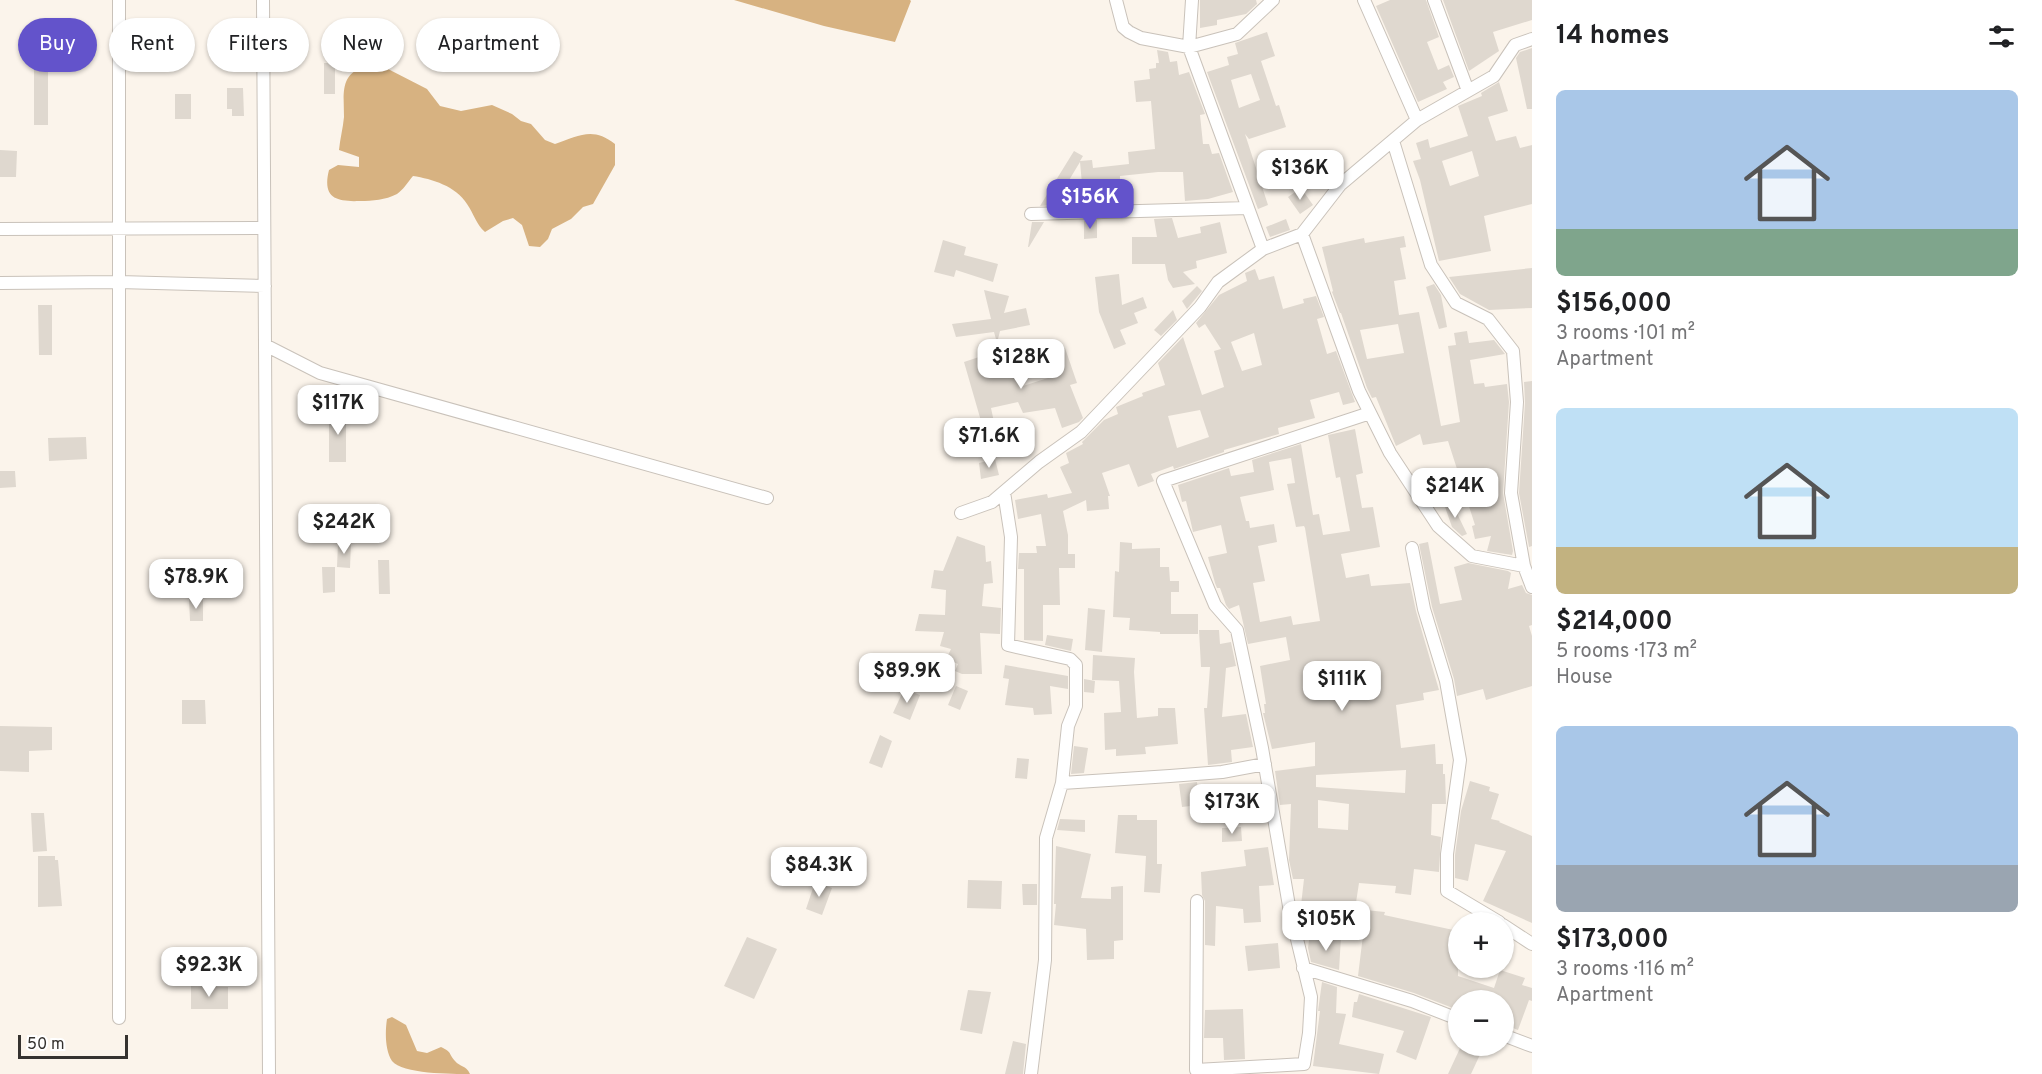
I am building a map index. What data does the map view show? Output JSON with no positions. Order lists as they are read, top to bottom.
{
  "scale_bar": "50 m",
  "page": {
    "heading": "14 homes",
    "chip": [
      "Buy",
      "Rent",
      "Filters",
      "New",
      "Apartment"
    ],
    "list": [
      {
        "name": "$156,000",
        "note": "3 rooms · 101 m² · Apartment"
      },
      {
        "name": "$214,000",
        "note": "5 rooms · 173 m² · House"
      },
      {
        "name": "$173,000",
        "note": "3 rooms · 116 m² · Apartment"
      }
    ],
    "price": [
      "$136K",
      "$156K",
      "$128K",
      "$117K",
      "$71.6K",
      "$214K",
      "$242K",
      "$78.9K",
      "$89.9K",
      "$111K",
      "$173K",
      "$84.3K",
      "$105K",
      "$92.3K"
    ],
    "map_buttons": ["+", "−"],
    "scale": "50 m"
  }
}
